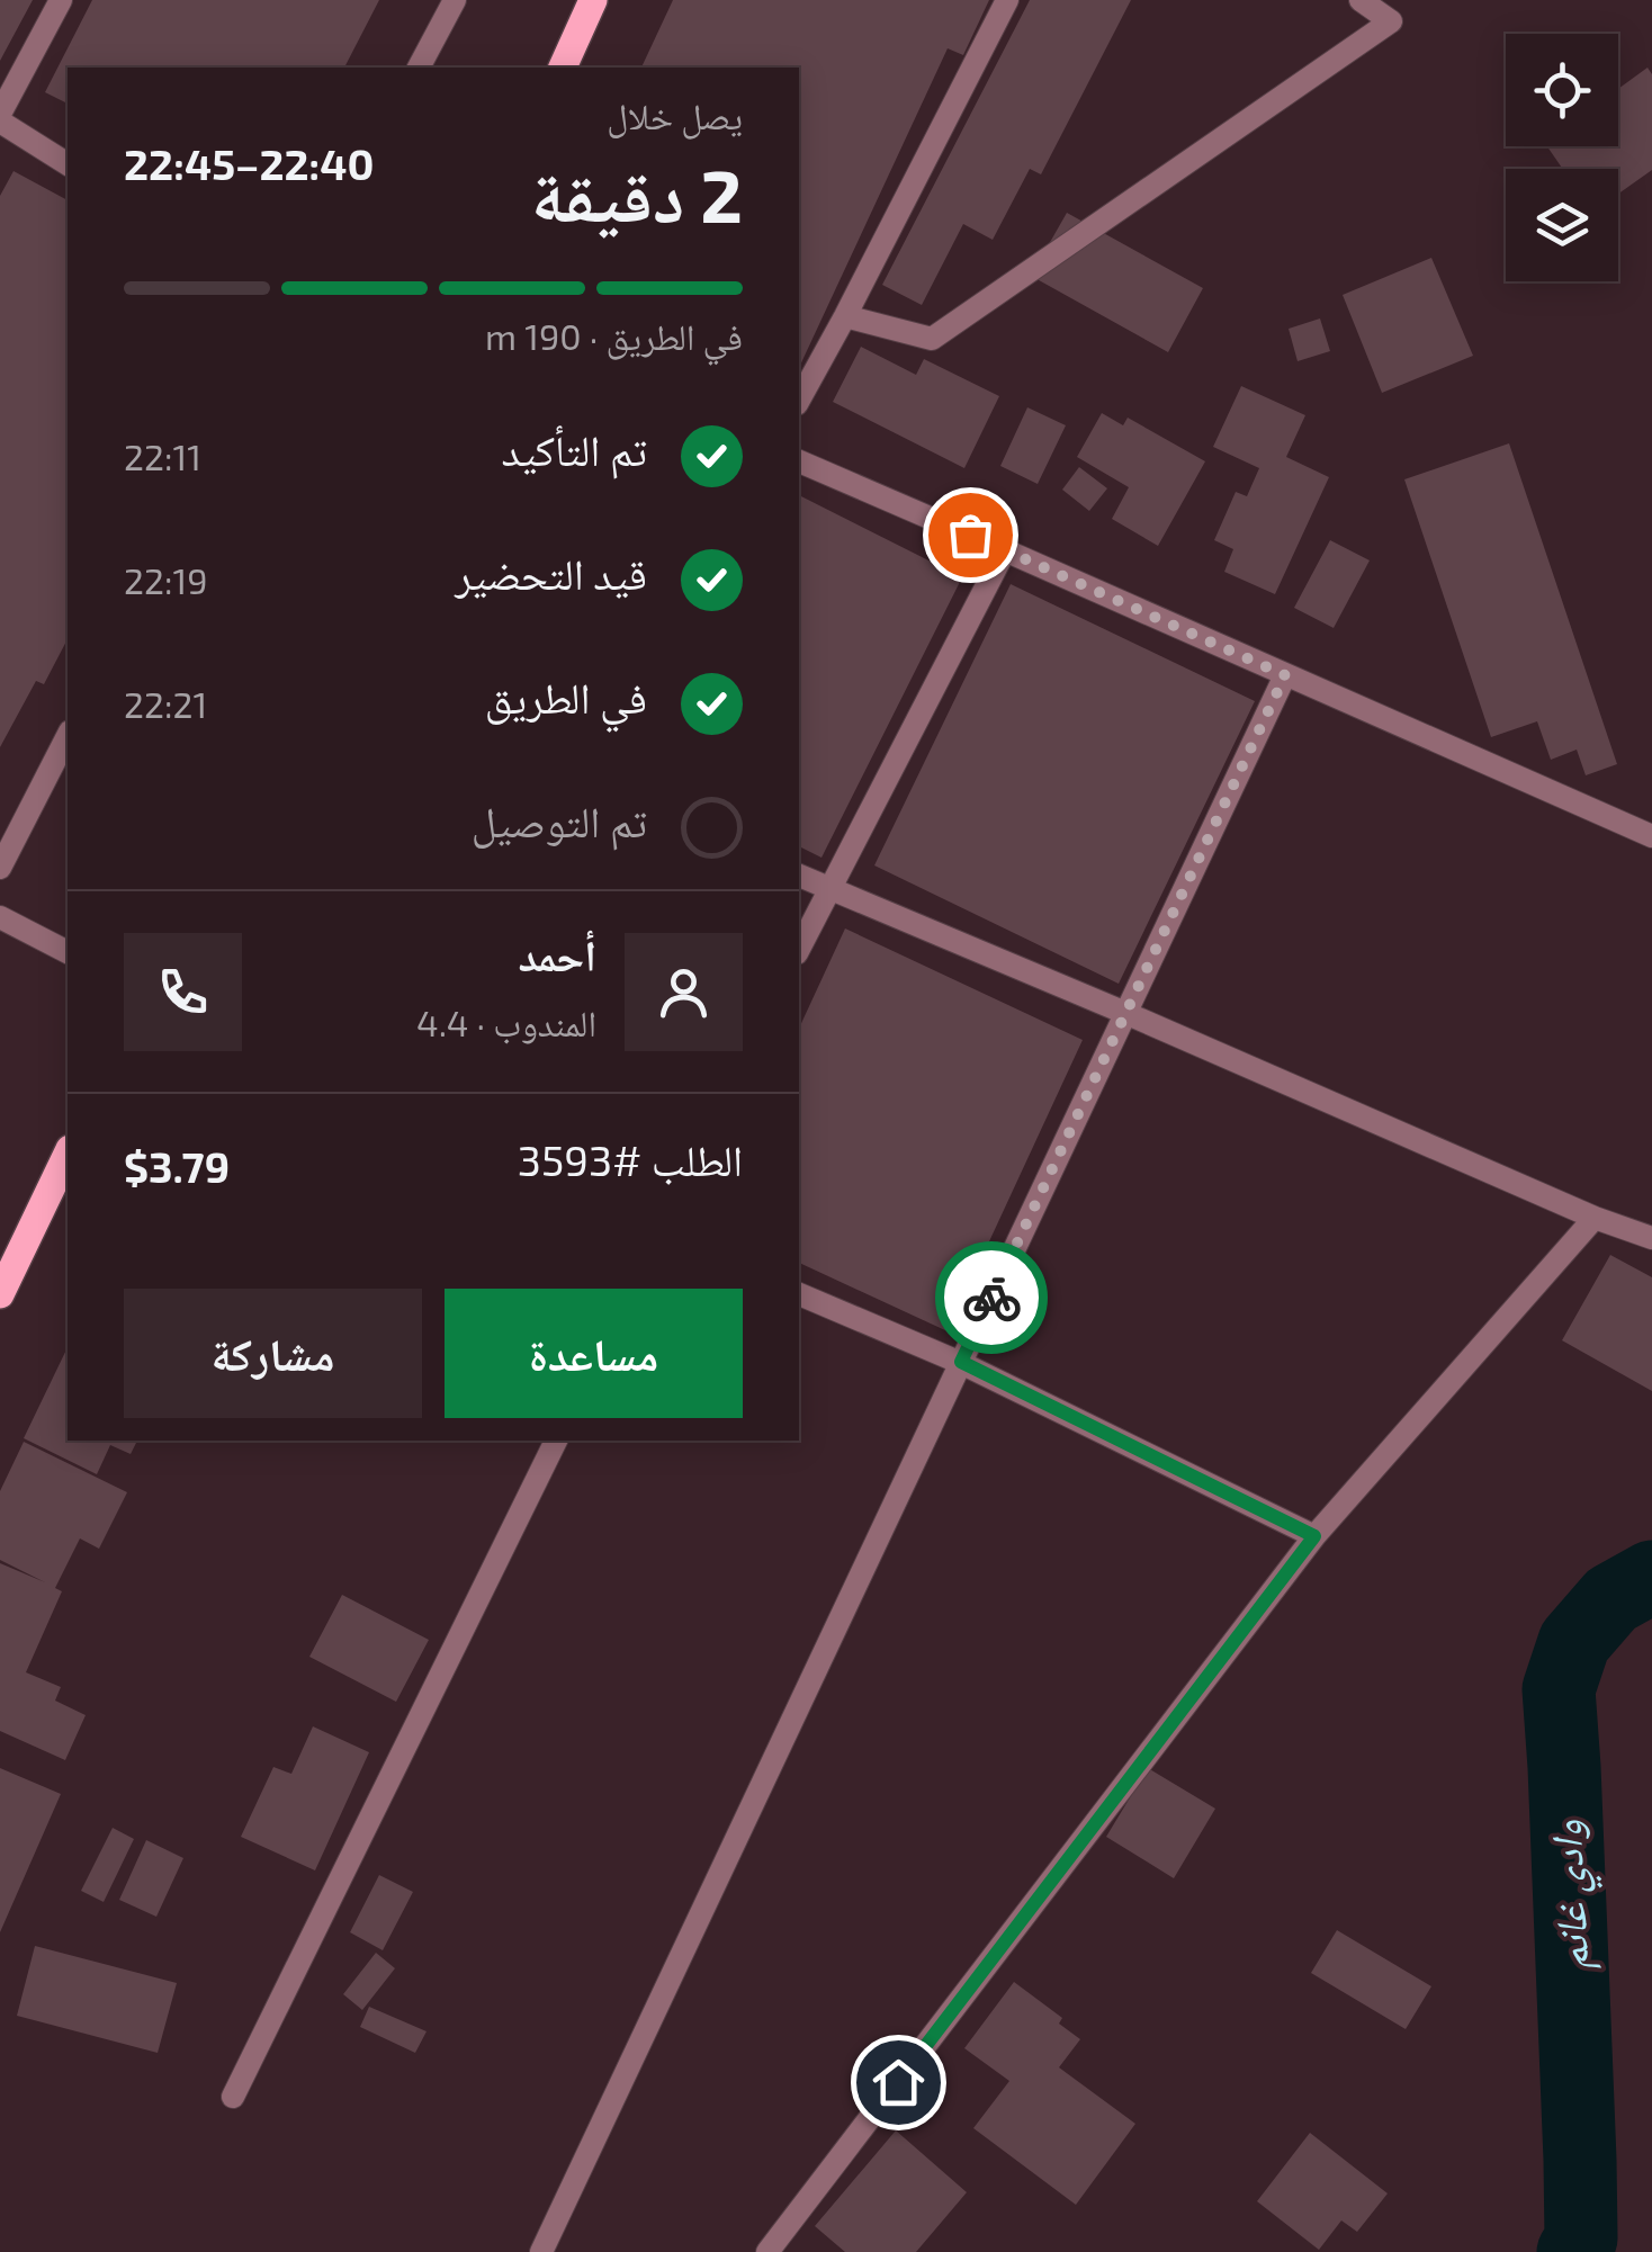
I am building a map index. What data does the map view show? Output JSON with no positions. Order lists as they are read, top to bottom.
{
  "water": ["وادي غانم"],
  "page": {
    "heading": ["2 دقيقة", "يصل خلال", "22:40–22:45"],
    "panel": [
      "أحمد",
      "المندوب · 4.4",
      "الطلب #3593",
      "$3.79"
    ],
    "bar": "في الطريق · 190 m",
    "list": [
      ["تم التأكيد", "22:11"],
      ["قيد التحضير", "22:19"],
      ["في الطريق", "22:21"],
      "تم التوصيل"
    ],
    "buttons": ["مساعدة", "مشاركة"]
  }
}
